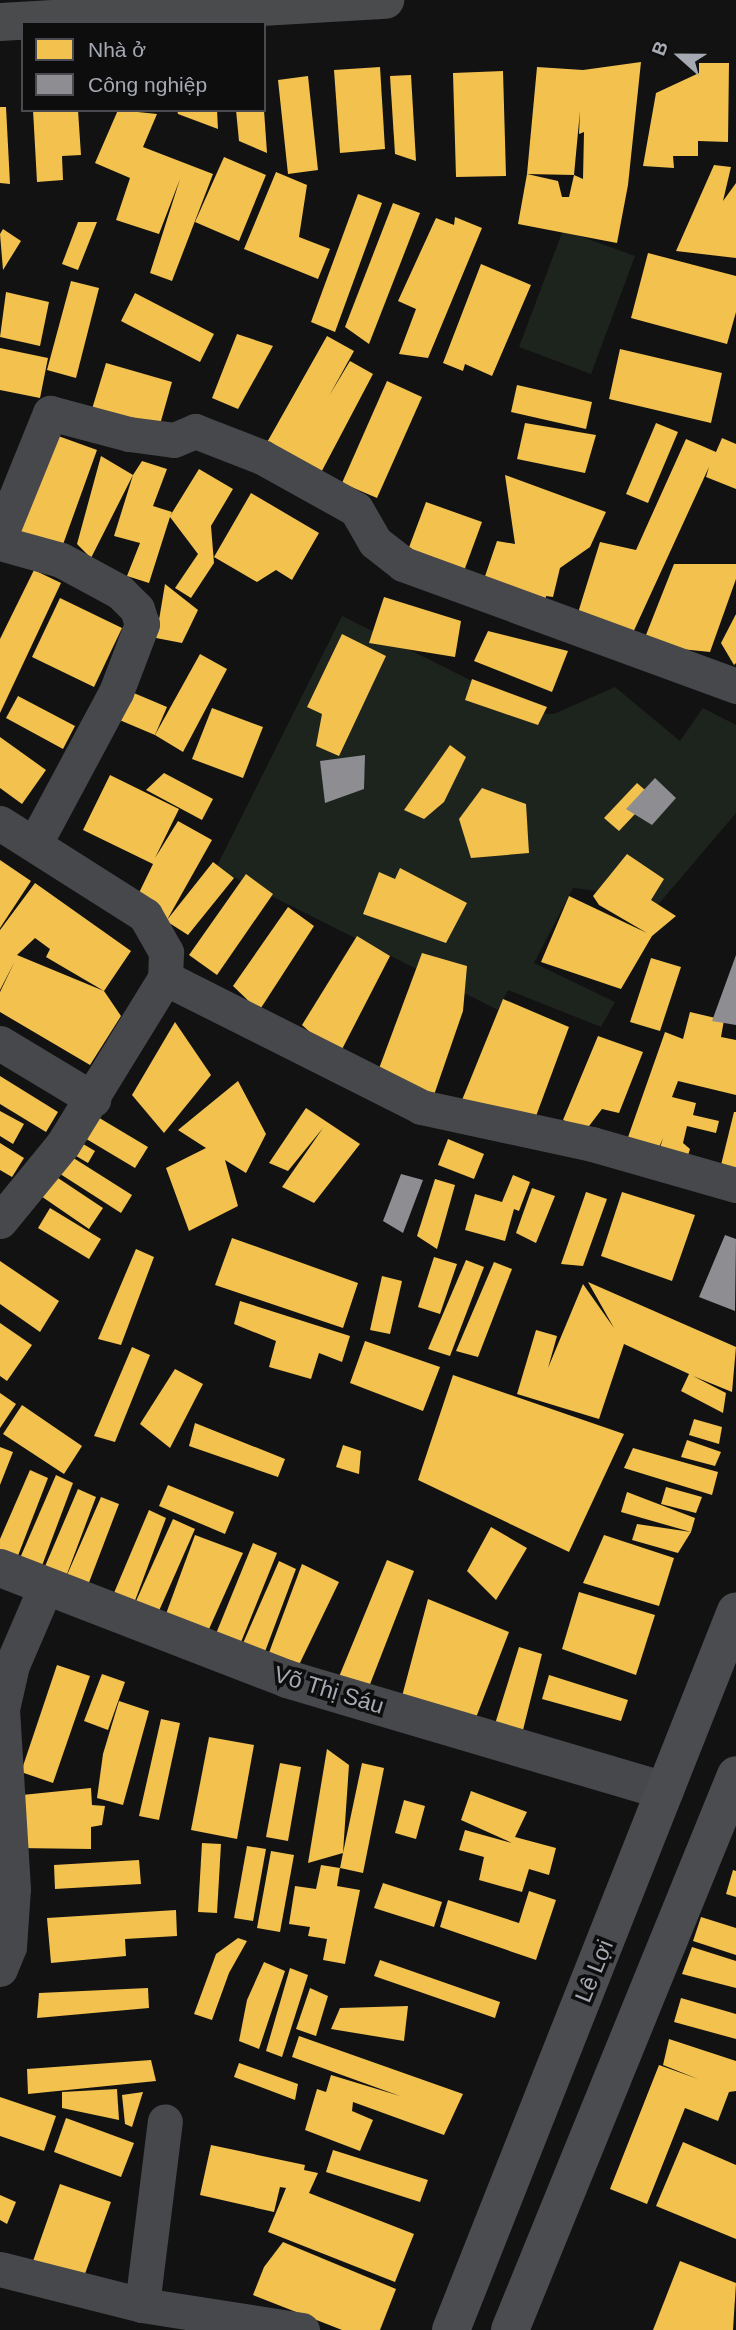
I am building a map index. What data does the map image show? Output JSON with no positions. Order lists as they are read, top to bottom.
{
  "streets": {
    "main road": ["Lê Lợi"],
    "street": ["Võ Thị Sáu"]
  },
  "crossings": [
    ["Võ Thị Sáu", "Lê Lợi"]
  ],
  "legend": ["Nhà ở", "Công nghiệp"],
  "north": "left"
}
